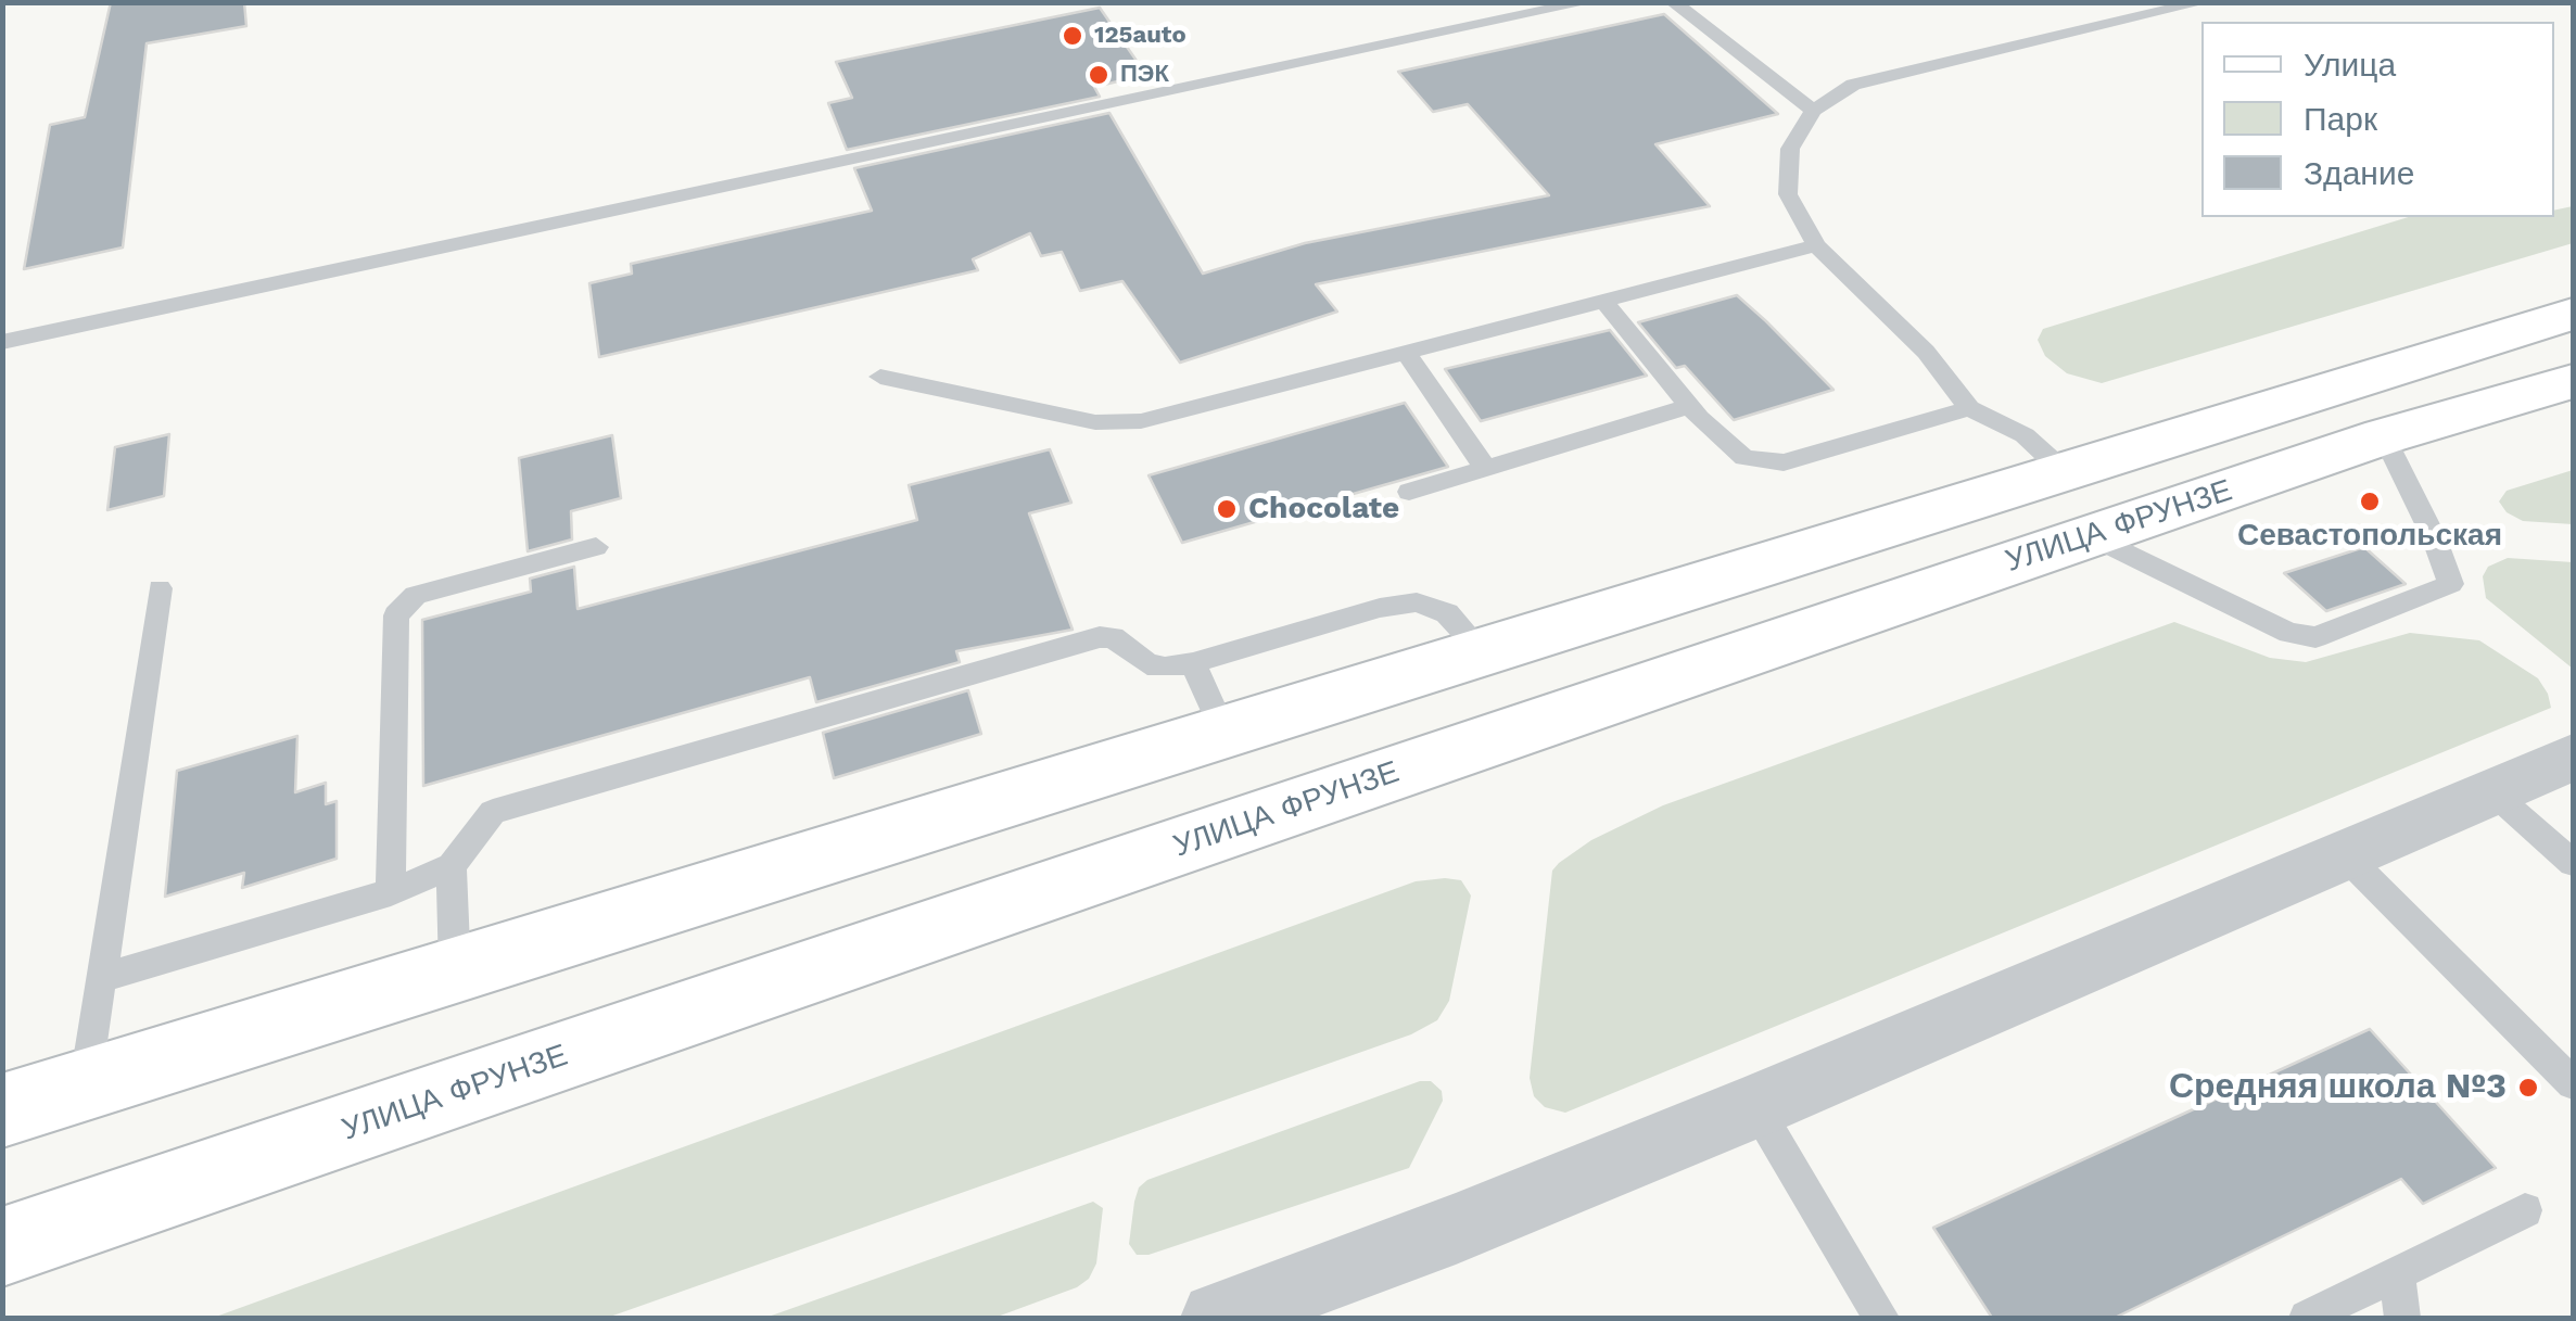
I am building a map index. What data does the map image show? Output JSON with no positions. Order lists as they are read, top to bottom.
{
  "streets": {
    "main road": ["УЛИЦА ФРУНЗЕ"]
  },
  "places": [
    "125auto",
    "ПЭК",
    "Севастопольская",
    "Chocolate",
    "Средняя школа №3"
  ],
  "legend": ["Улица", "Парк", "Здание"]
}
